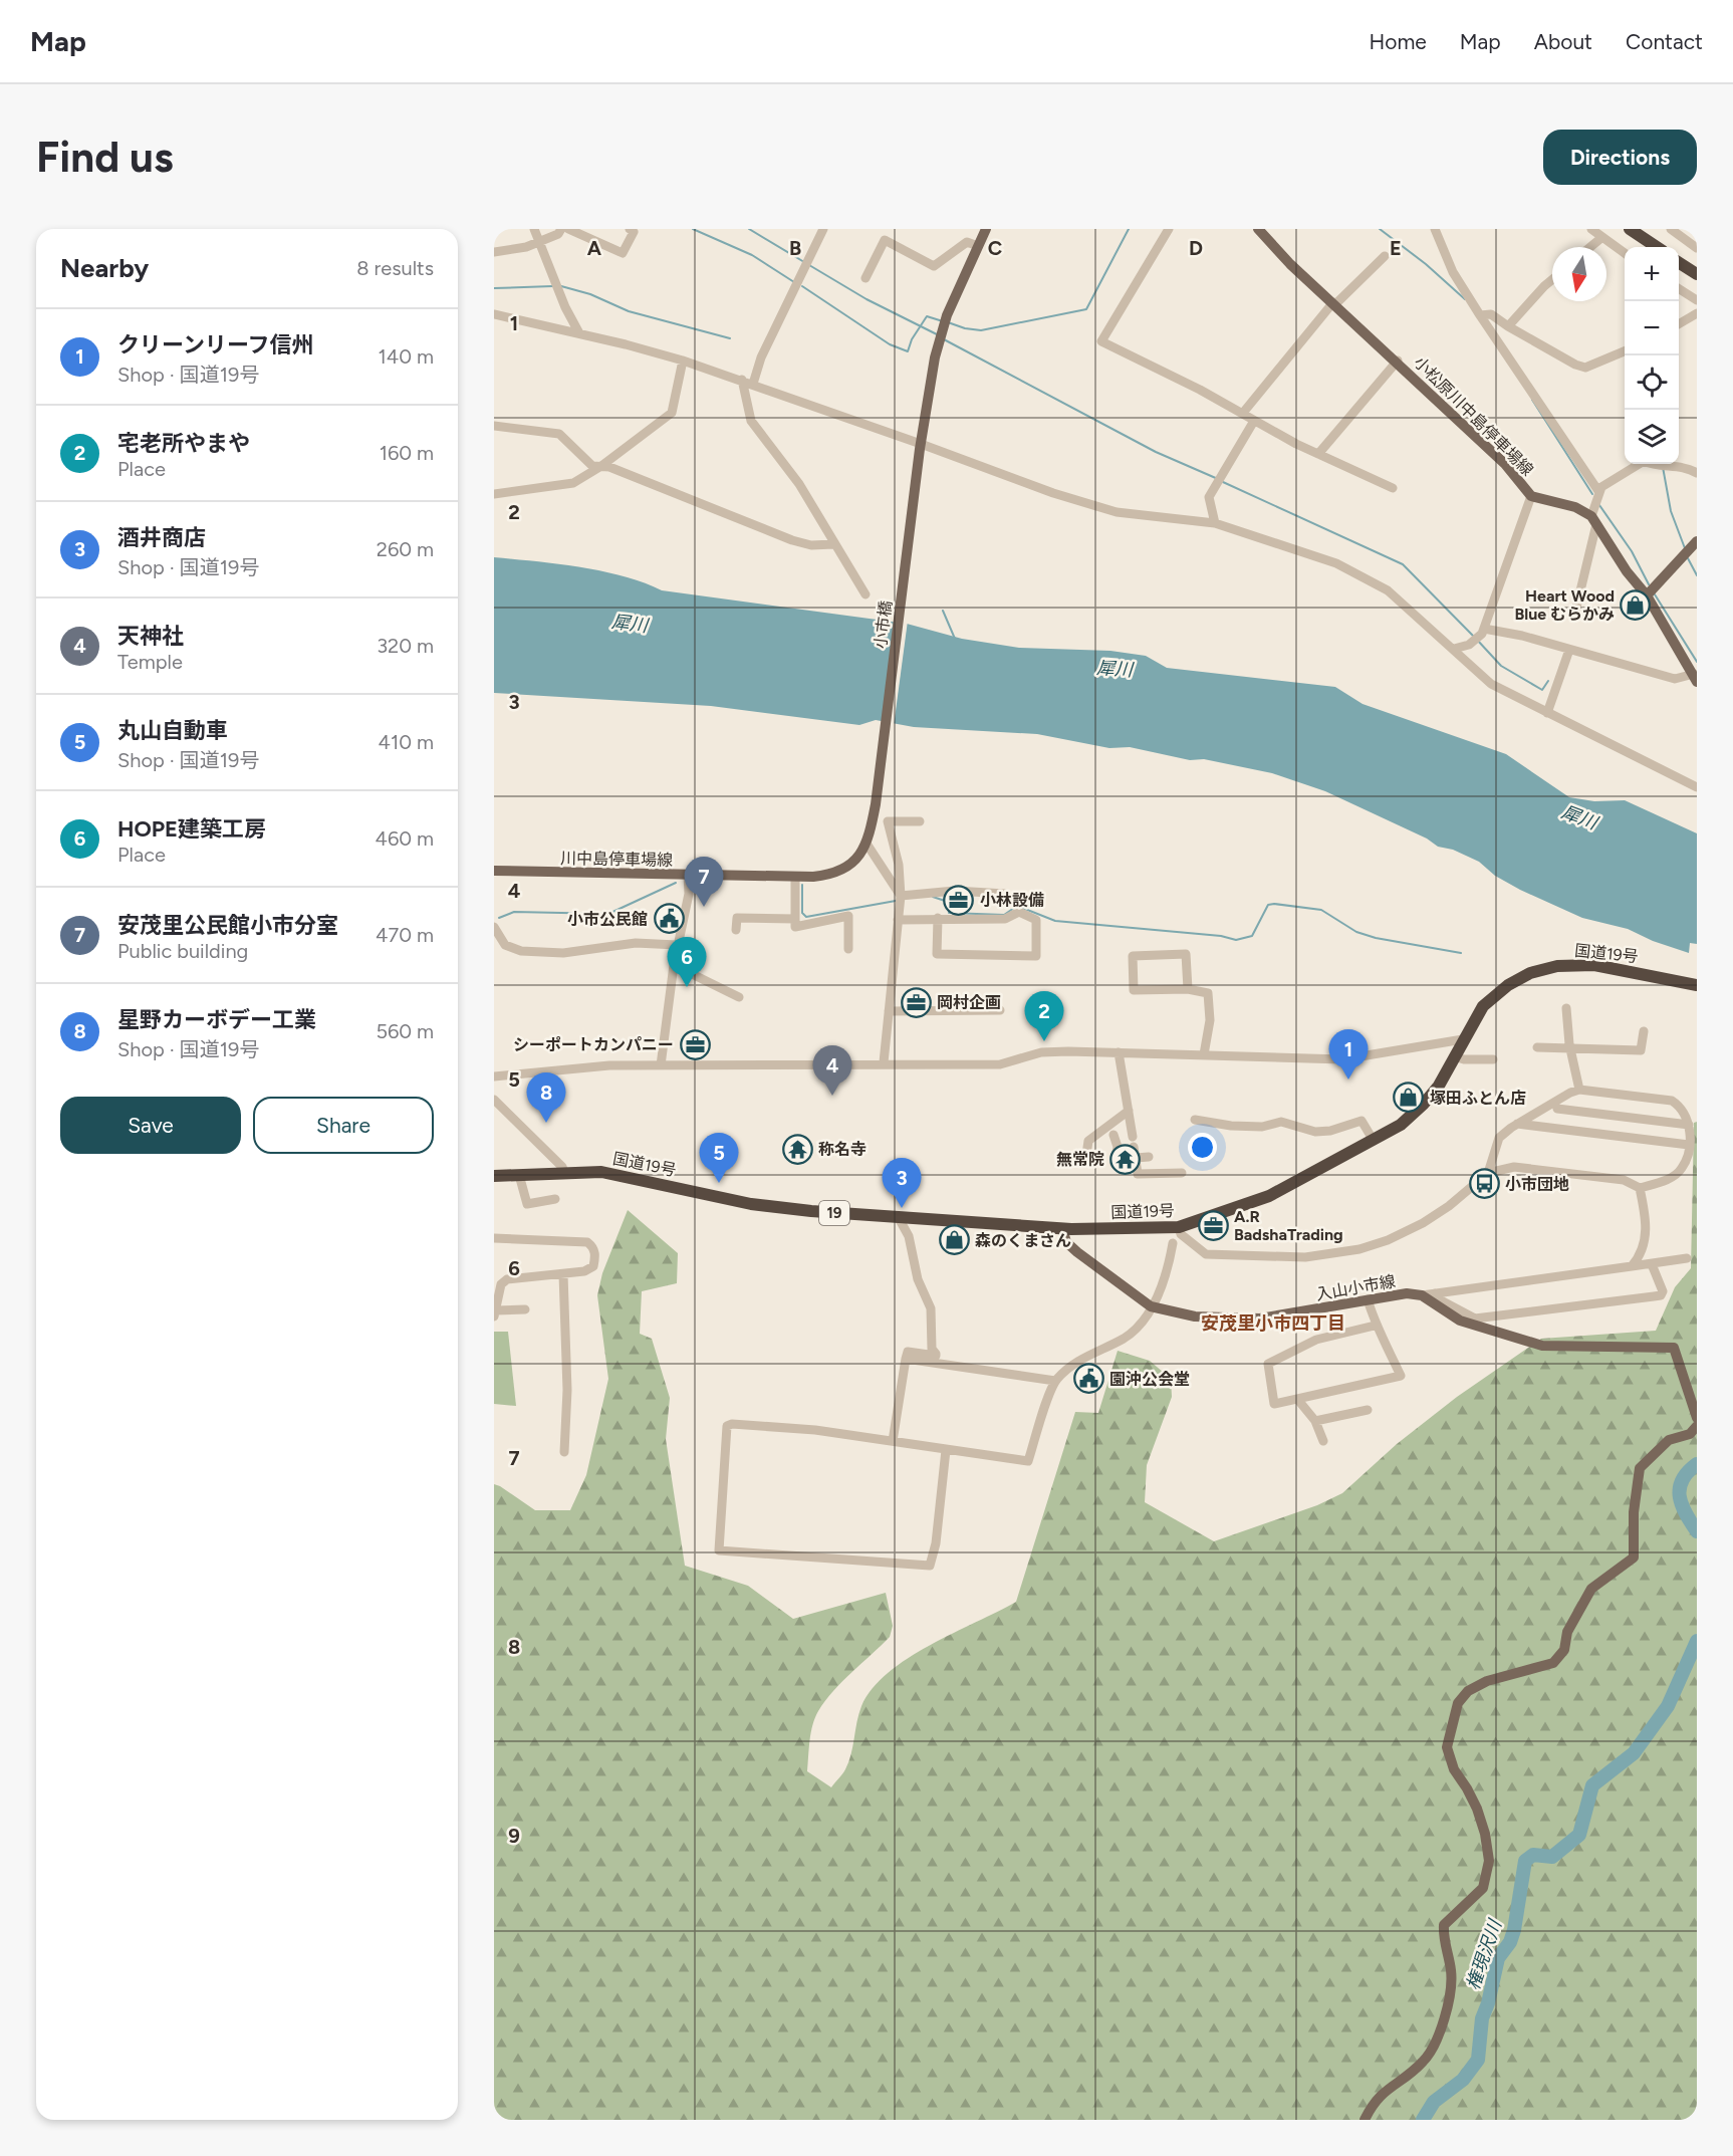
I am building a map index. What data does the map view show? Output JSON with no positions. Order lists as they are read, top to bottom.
{
  "streets": {
    "highway": ["国道19号", "19"],
    "main road": [
      "小松原川中島停車場線",
      "小市橋",
      "川中島停車場線",
      "入山小市線"
    ]
  },
  "crossings": [
    ["小市橋", "川中島停車場線"],
    ["国道19号", "入山小市線"]
  ],
  "districts": ["安茂里小市四丁目"],
  "water": ["犀川", "権現沢川"],
  "places": {
    "shop": ["Heart Wood Blue むらかみ", "塚田ふとん店", "森のくまさん"],
    "office": [
      "小林設備",
      "岡村企画",
      "シーポートカンパニー",
      "A.R BadshaTrading"
    ],
    "public building": ["小市公民館", "園沖公会堂"],
    "temple": ["称名寺", "無常院"],
    "bus stop": ["小市団地"]
  },
  "north": "bottom",
  "page": {
    "header": "Map",
    "nav": [
      "Home",
      "Map",
      "About",
      "Contact"
    ],
    "buttons": [
      "Directions",
      ["Save", "Share"]
    ],
    "title": "Find us",
    "heading": ["Nearby", "8 results"],
    "map_buttons": ["+", "−"],
    "list": [
      {
        "mark": "1",
        "name": "クリーンリーフ信州",
        "note": "Shop · 国道19号",
        "value": "140 m"
      },
      {
        "mark": "2",
        "name": "宅老所やまや",
        "note": "Place",
        "value": "160 m"
      },
      {
        "mark": "3",
        "name": "酒井商店",
        "note": "Shop · 国道19号",
        "value": "260 m"
      },
      {
        "mark": "4",
        "name": "天神社",
        "note": "Temple",
        "value": "320 m"
      },
      {
        "mark": "5",
        "name": "丸山自動車",
        "note": "Shop · 国道19号",
        "value": "410 m"
      },
      {
        "mark": "6",
        "name": "HOPE建築工房",
        "note": "Place",
        "value": "460 m"
      },
      {
        "mark": "7",
        "name": "安茂里公民館小市分室",
        "note": "Public building",
        "value": "470 m"
      },
      {
        "mark": "8",
        "name": "星野カーボデー工業",
        "note": "Shop · 国道19号",
        "value": "560 m"
      }
    ],
    "pins": [
      "7",
      "6",
      "2",
      "1",
      "4",
      "8",
      "5",
      "3"
    ]
  },
  "grid": {
    "columns": [
      "A",
      "B",
      "C",
      "D",
      "E"
    ],
    "rows": [
      "1",
      "2",
      "3",
      "4",
      "5",
      "6",
      "7",
      "8",
      "9"
    ]
  }
}
